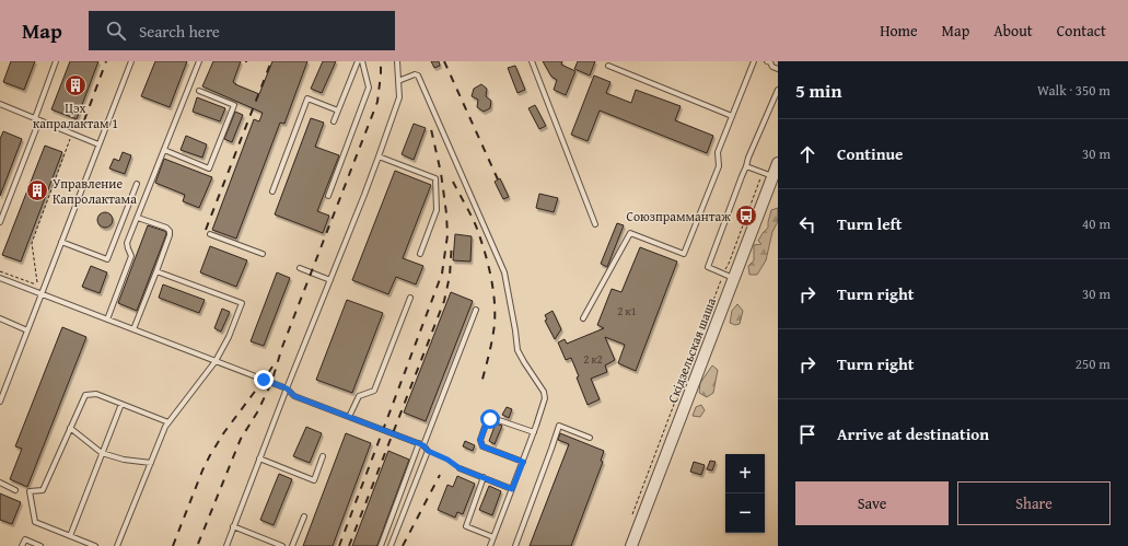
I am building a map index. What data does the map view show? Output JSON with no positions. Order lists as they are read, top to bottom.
{
  "streets": {
    "street": ["Скідзельская шаша"]
  },
  "places": {
    "building": ["Цэх капралактам 1", "Управление Капролактама"],
    "bus stop": ["Союзпраммантаж"]
  },
  "house_numbers": ["2 к1", "2 к2"],
  "page": {
    "header": "Map",
    "search": "Search here",
    "nav": [
      "Home",
      "Map",
      "About",
      "Contact"
    ],
    "heading": ["5 min", "Walk · 350 m"],
    "list": [
      ["Continue", "30 m"],
      ["Turn left", "40 m"],
      ["Turn right", "30 m"],
      ["Turn right", "250 m"],
      "Arrive at destination"
    ],
    "map_buttons": ["+", "−"],
    "buttons": ["Save", "Share"]
  }
}
